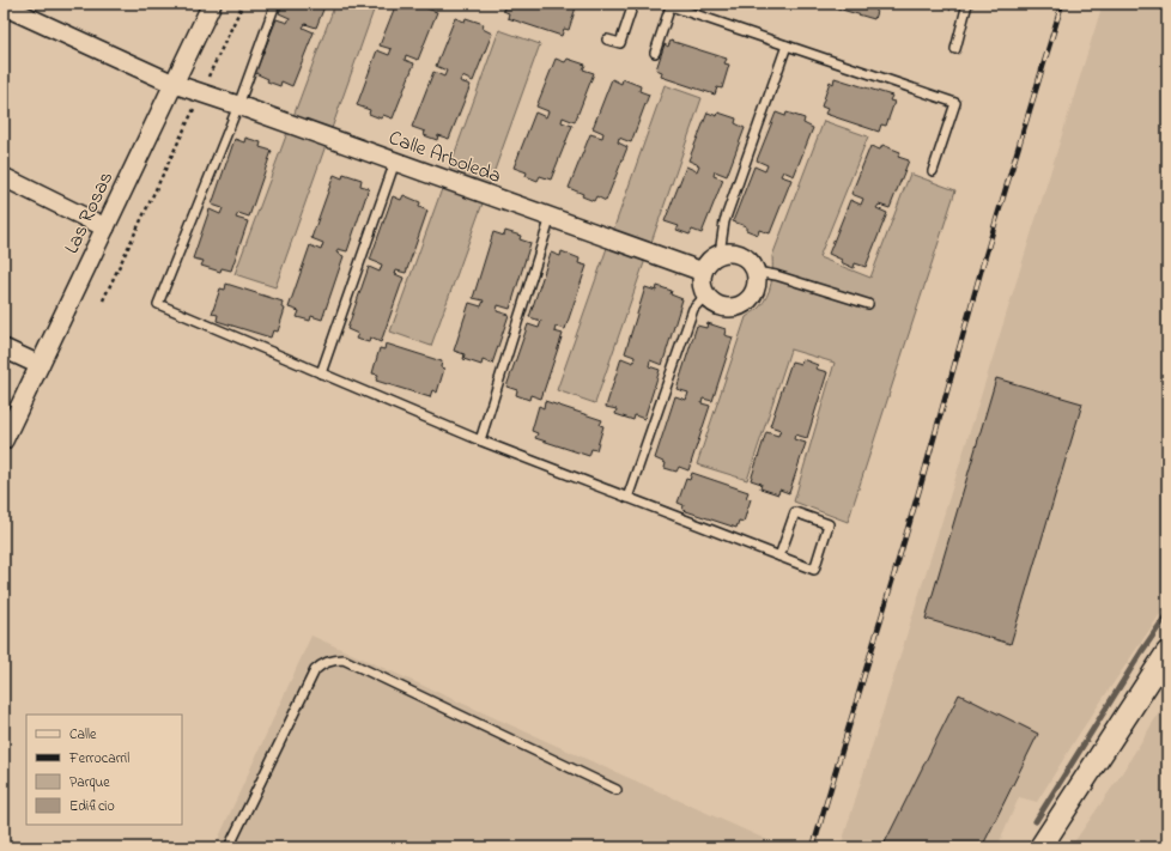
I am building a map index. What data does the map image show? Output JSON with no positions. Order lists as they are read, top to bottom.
{
  "streets": {
    "street": ["Calle Arboleda", "Las Rosas"]
  },
  "crossings": [
    ["Calle Arboleda", "Las Rosas"]
  ],
  "legend": [
    "Calle",
    "Ferrocarril",
    "Parque",
    "Edificio"
  ]
}
